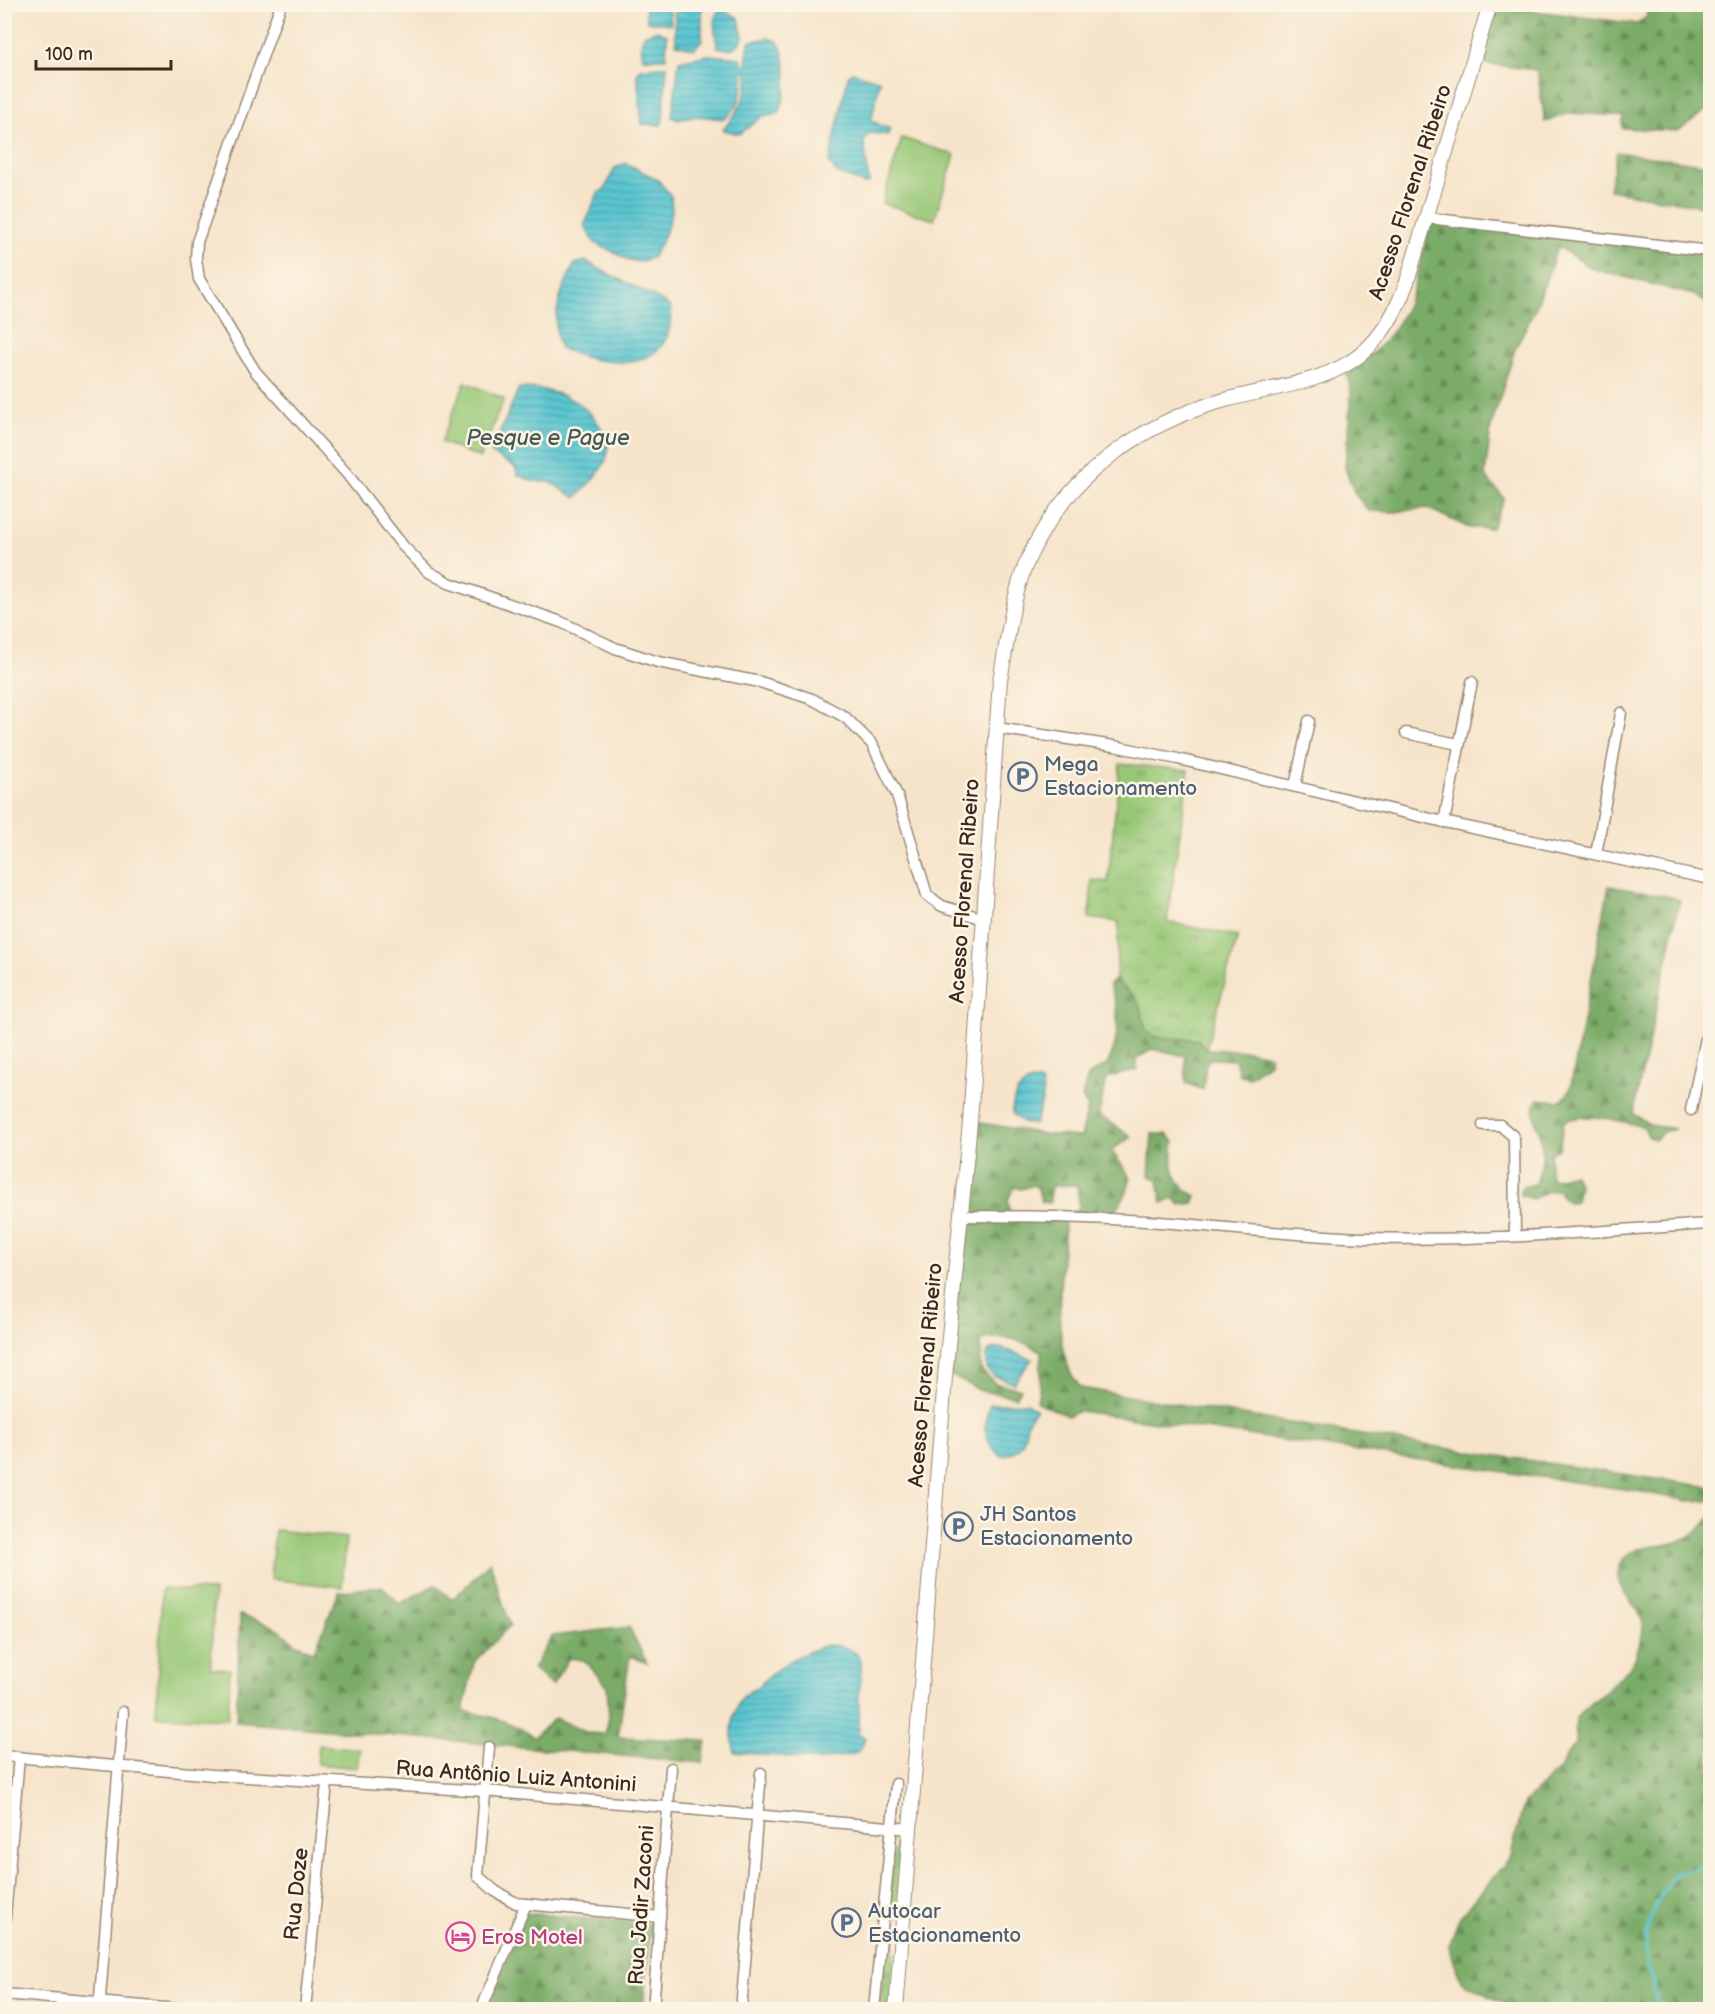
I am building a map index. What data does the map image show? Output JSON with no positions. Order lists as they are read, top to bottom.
{
  "streets": {
    "street": [
      "Acesso Florenal Ribeiro",
      "Rua Antônio Luiz Antonini",
      "Rua Doze",
      "Rua Jadir Zaconi"
    ]
  },
  "crossings": [
    ["Acesso Florenal Ribeiro", "Rua Antônio Luiz Antonini"],
    ["Rua Antônio Luiz Antonini", "Rua Doze"],
    ["Rua Antônio Luiz Antonini", "Rua Jadir Zaconi"]
  ],
  "water": ["Pesque e Pague"],
  "places": {
    "parking": ["Mega Estacionamento", "JH Santos Estacionamento", "Autocar Estacionamento"],
    "hotel": ["Eros Motel"]
  },
  "scale_bar": "100 m"
}
